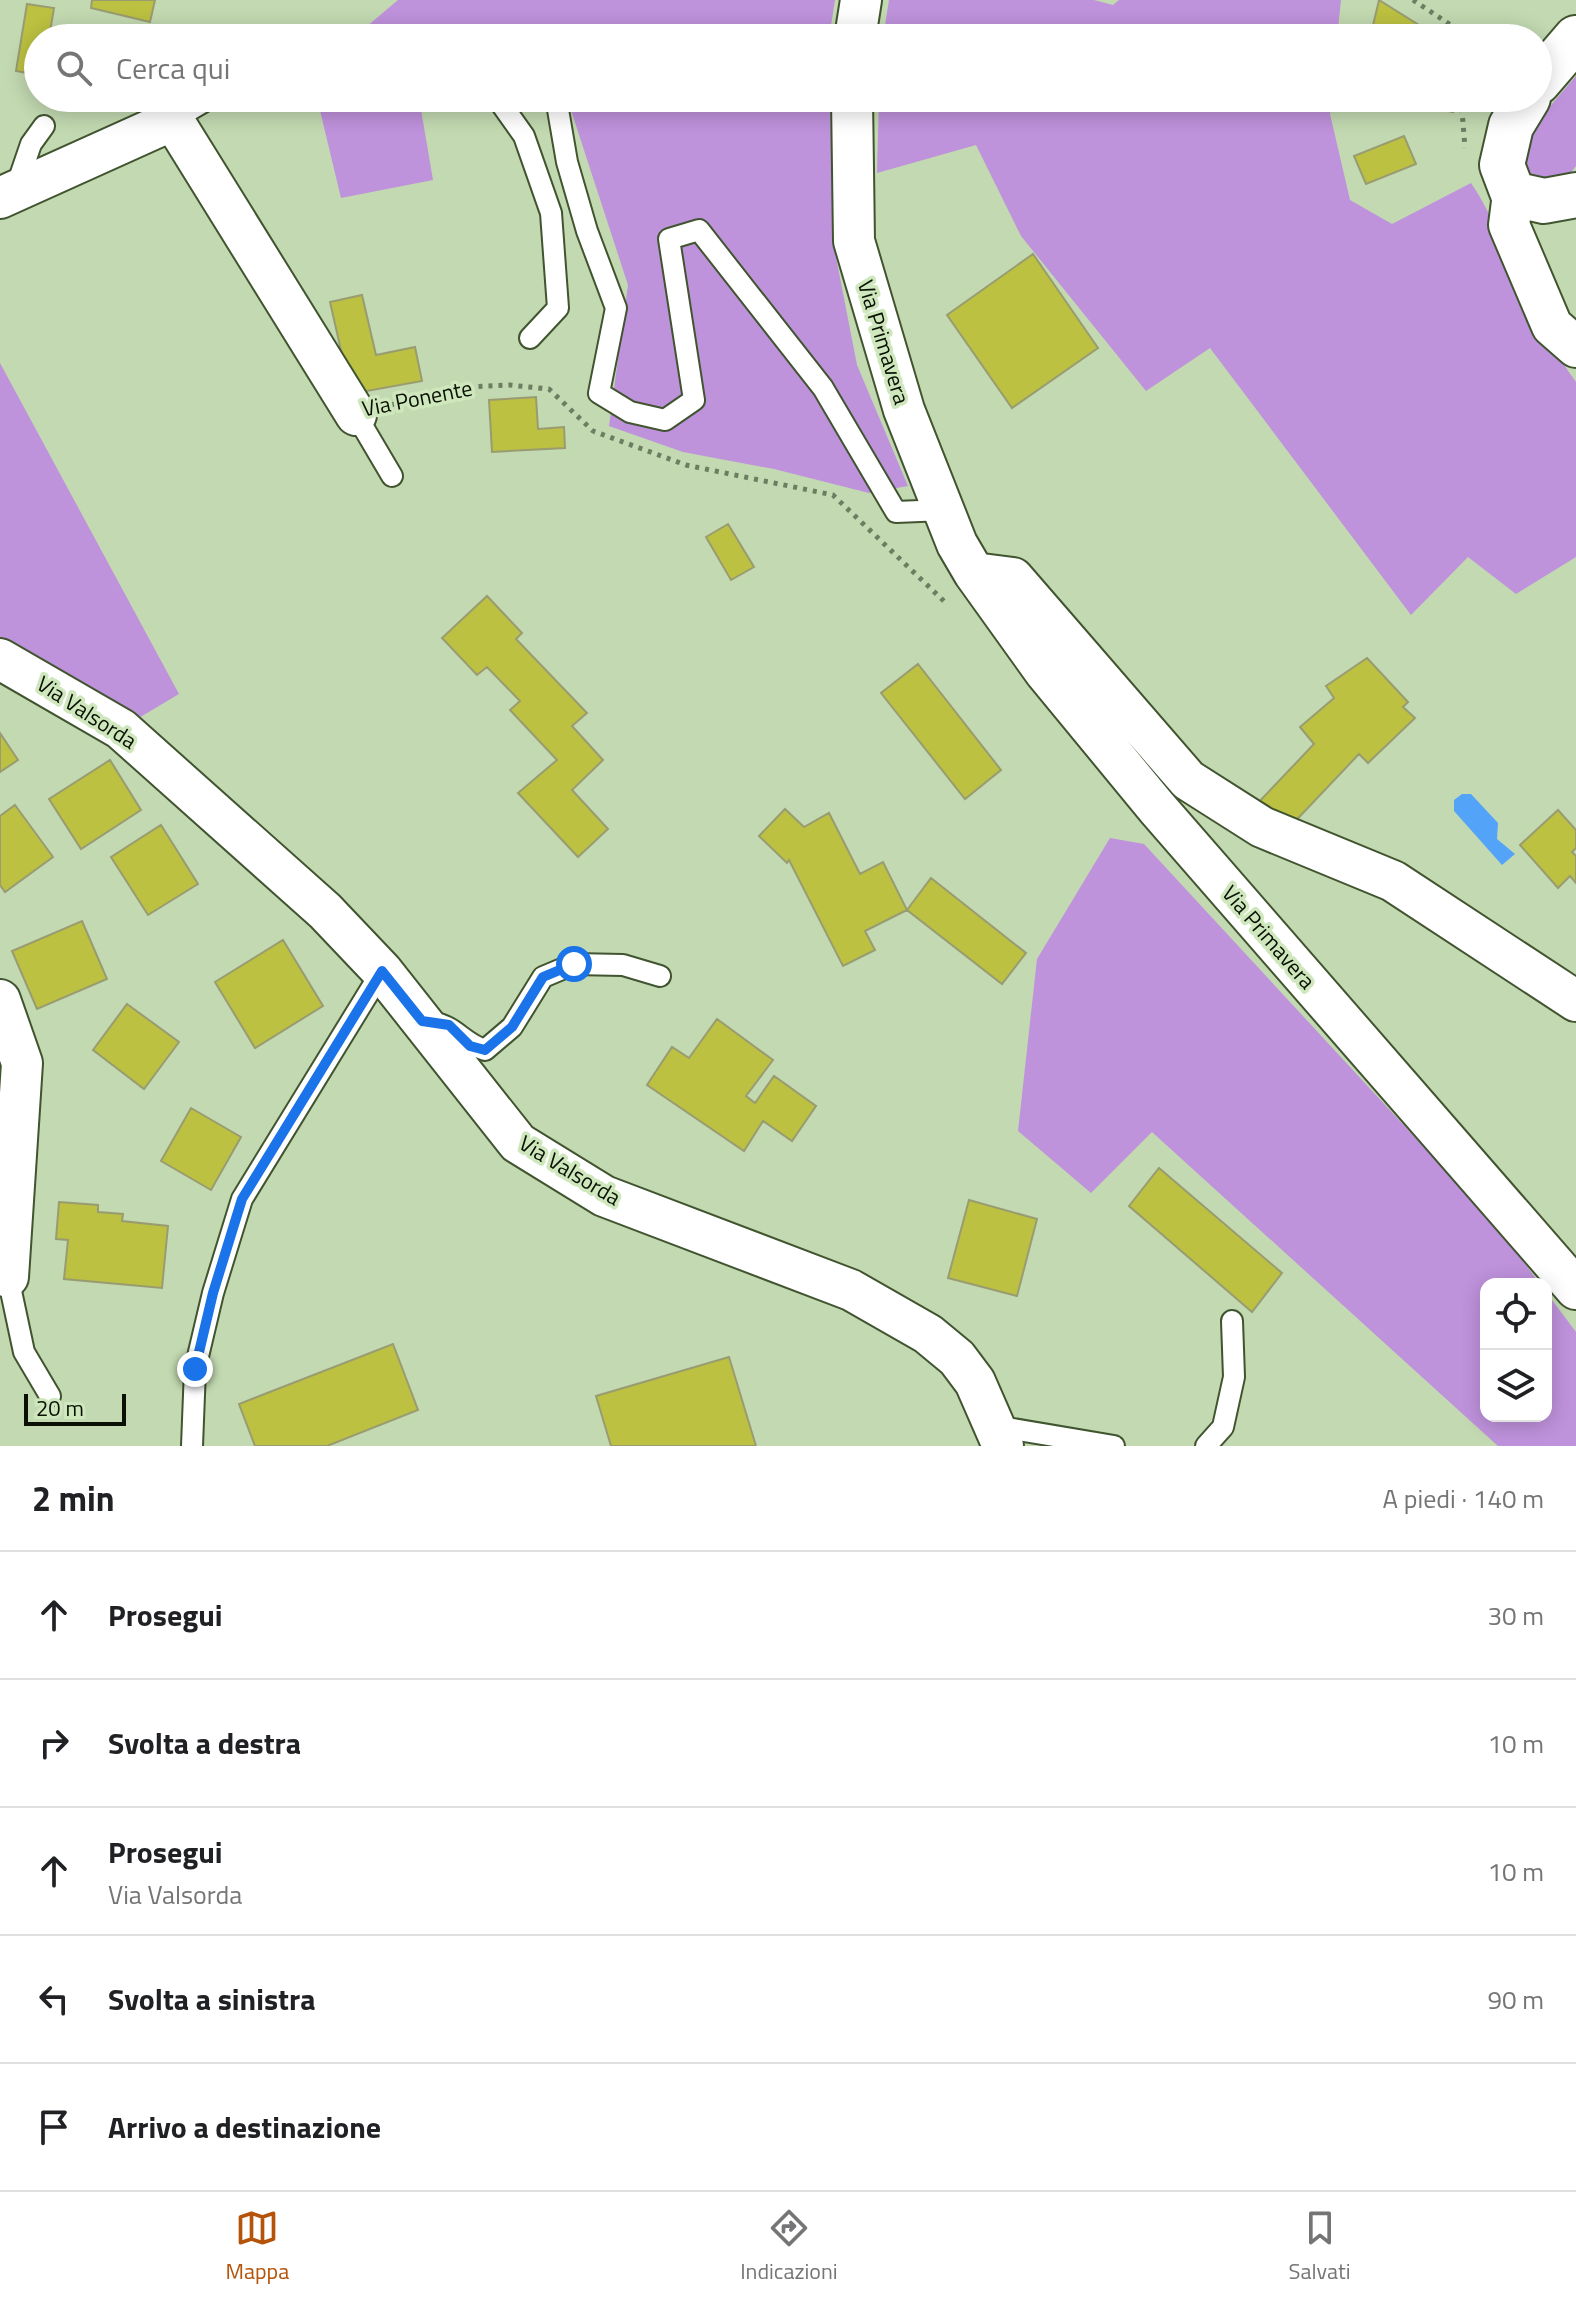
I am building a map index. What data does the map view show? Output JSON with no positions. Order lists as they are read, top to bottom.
{
  "streets": {
    "street": ["Via Primavera", "Via Ponente", "Via Valsorda"]
  },
  "scale_bar": "20 m",
  "page": {
    "search": "Cerca qui",
    "scale": "20 m",
    "heading": ["2 min", "A piedi · 140 m"],
    "list": [
      ["Prosegui", "30 m"],
      ["Svolta a destra", "10 m"],
      ["Prosegui", "Via Valsorda", "10 m"],
      ["Svolta a sinistra", "90 m"],
      "Arrivo a destinazione"
    ],
    "nav": ["Mappa", "Indicazioni", "Salvati"]
  }
}
